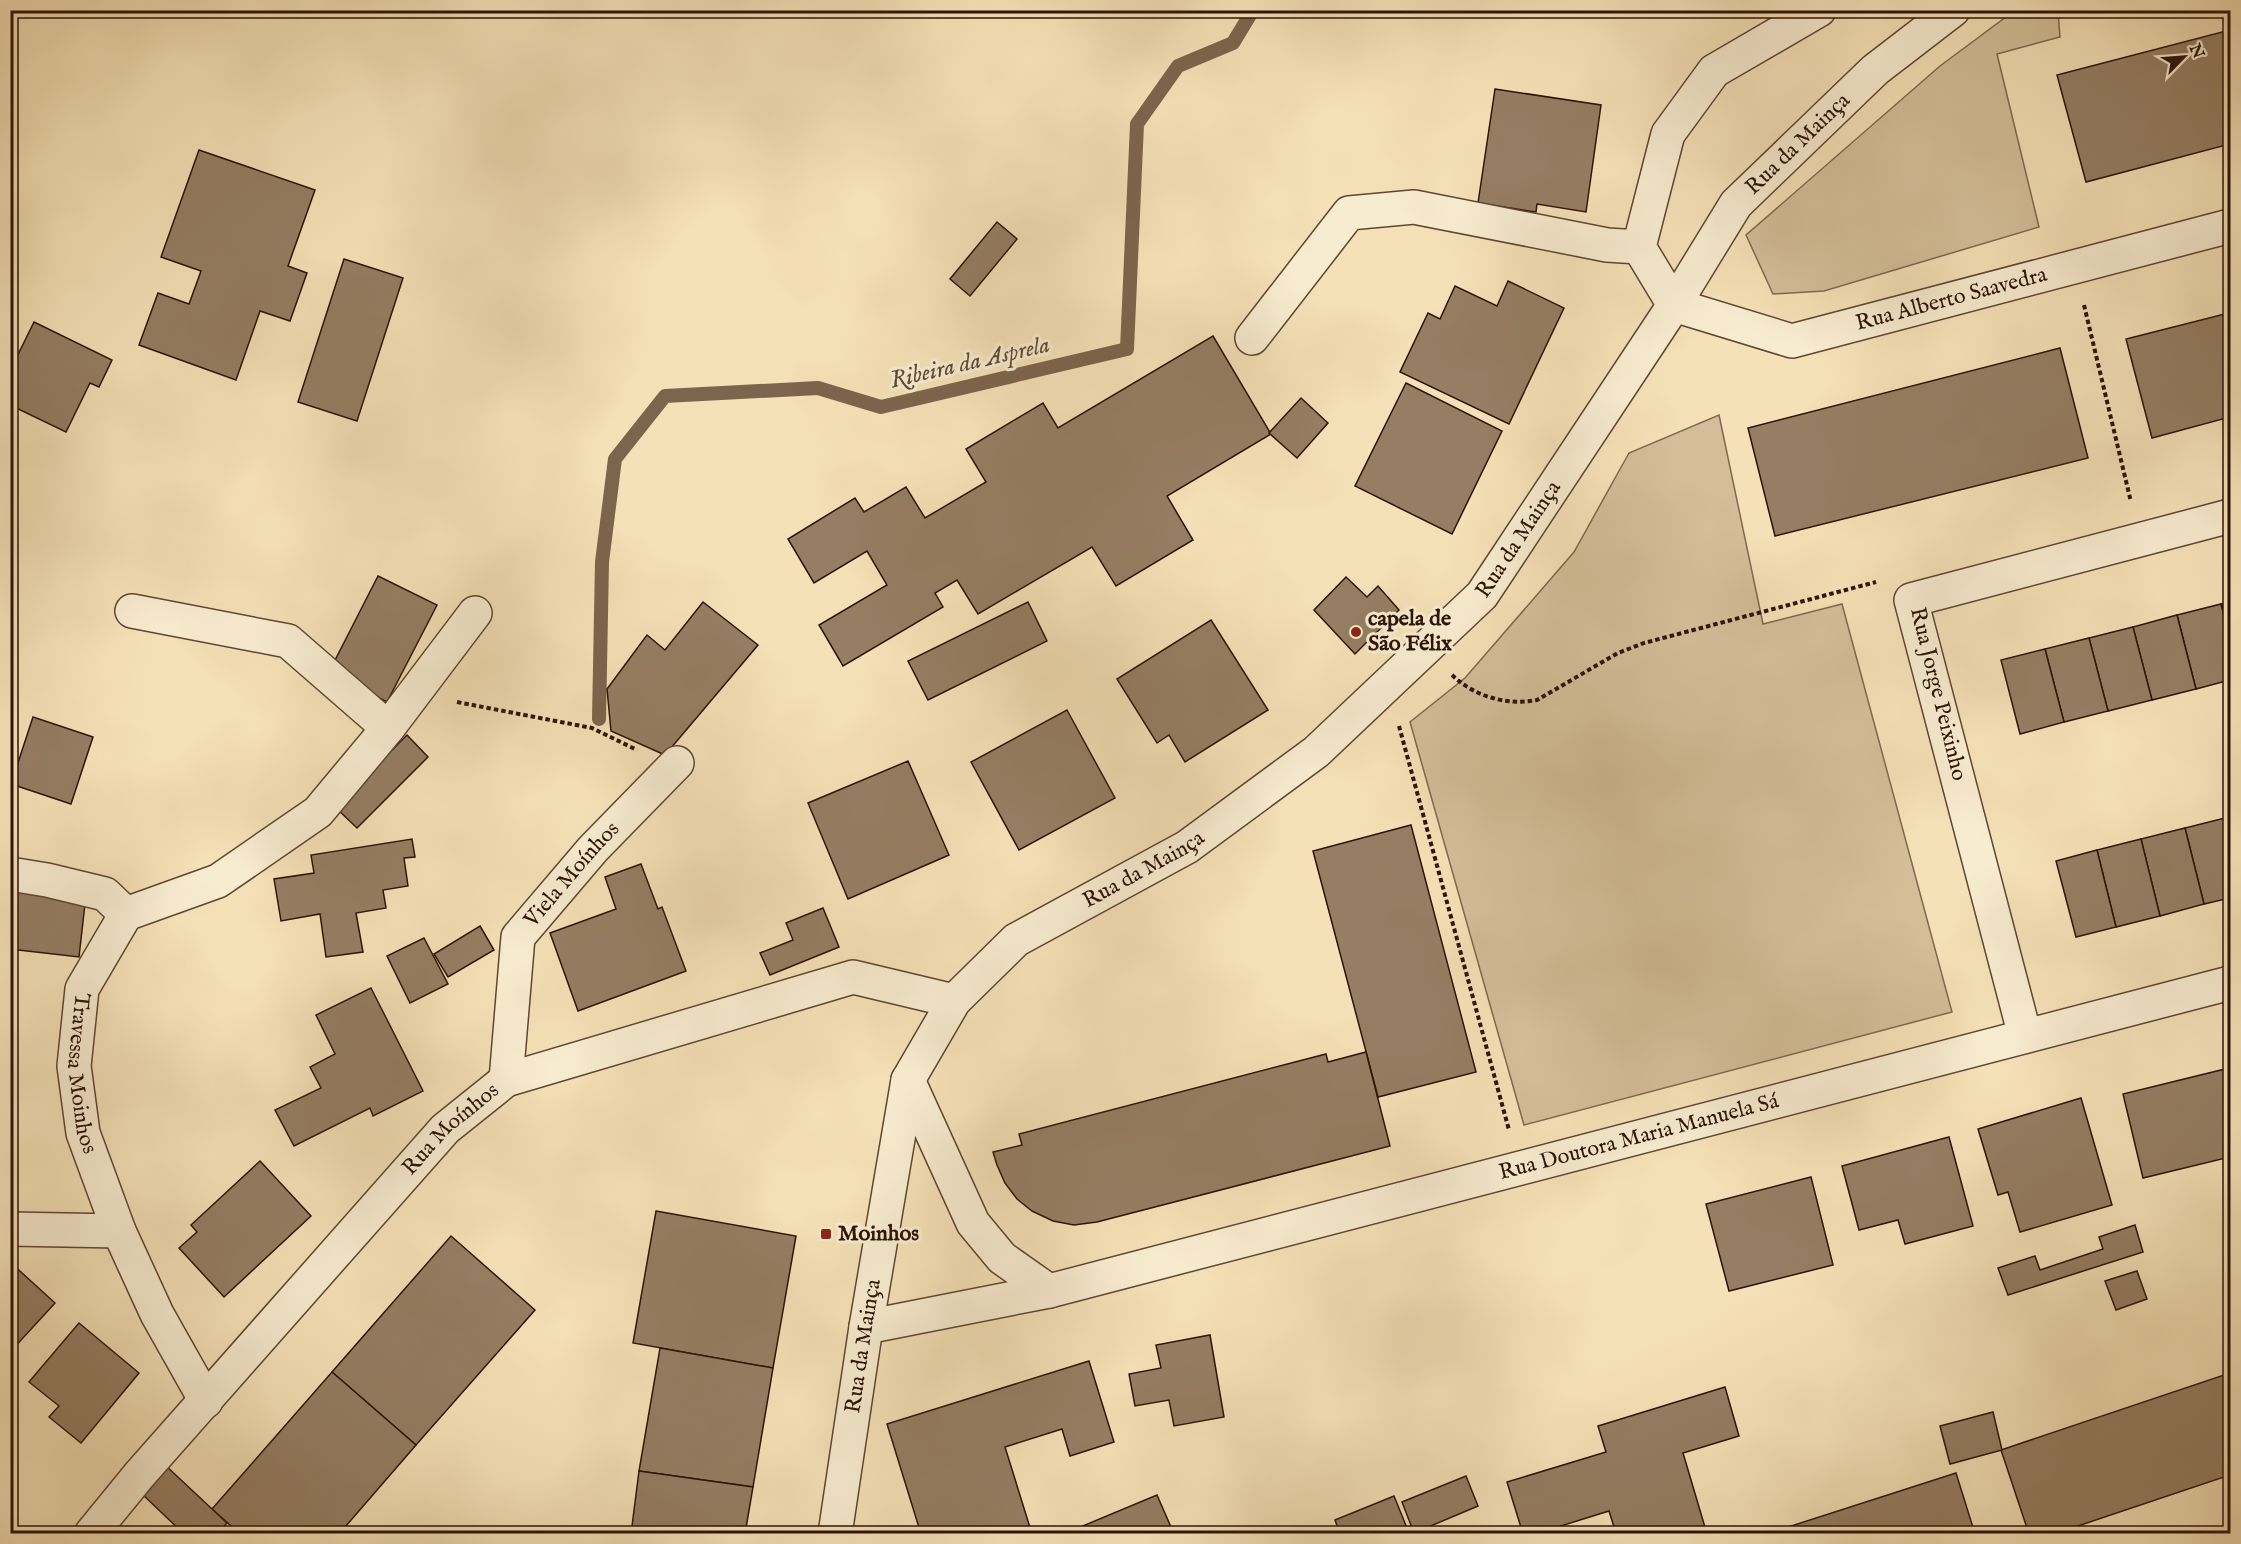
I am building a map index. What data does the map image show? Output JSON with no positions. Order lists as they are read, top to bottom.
{
  "streets": {
    "street": [
      "Rua da Mainça",
      "Rua Alberto Saavedra",
      "Rua Jorge Peixinho",
      "Viela Moínhos",
      "Travessa Moinhos",
      "Rua Moínhos",
      "Rua Doutora Maria Manuela Sá"
    ]
  },
  "crossings": [
    ["Rua da Mainça", "Rua Alberto Saavedra"],
    ["Rua da Mainça", "Rua Moínhos"],
    ["Rua da Mainça", "Rua Doutora Maria Manuela Sá"],
    ["Rua Jorge Peixinho", "Rua Doutora Maria Manuela Sá"],
    ["Viela Moínhos", "Rua Moínhos"],
    ["Travessa Moinhos", "Rua Moínhos"]
  ],
  "water": ["Ribeira da Asprela"],
  "places": {
    "other": ["capela de São Félix"],
    "transit": ["Moinhos"]
  },
  "north": "top right"
}
